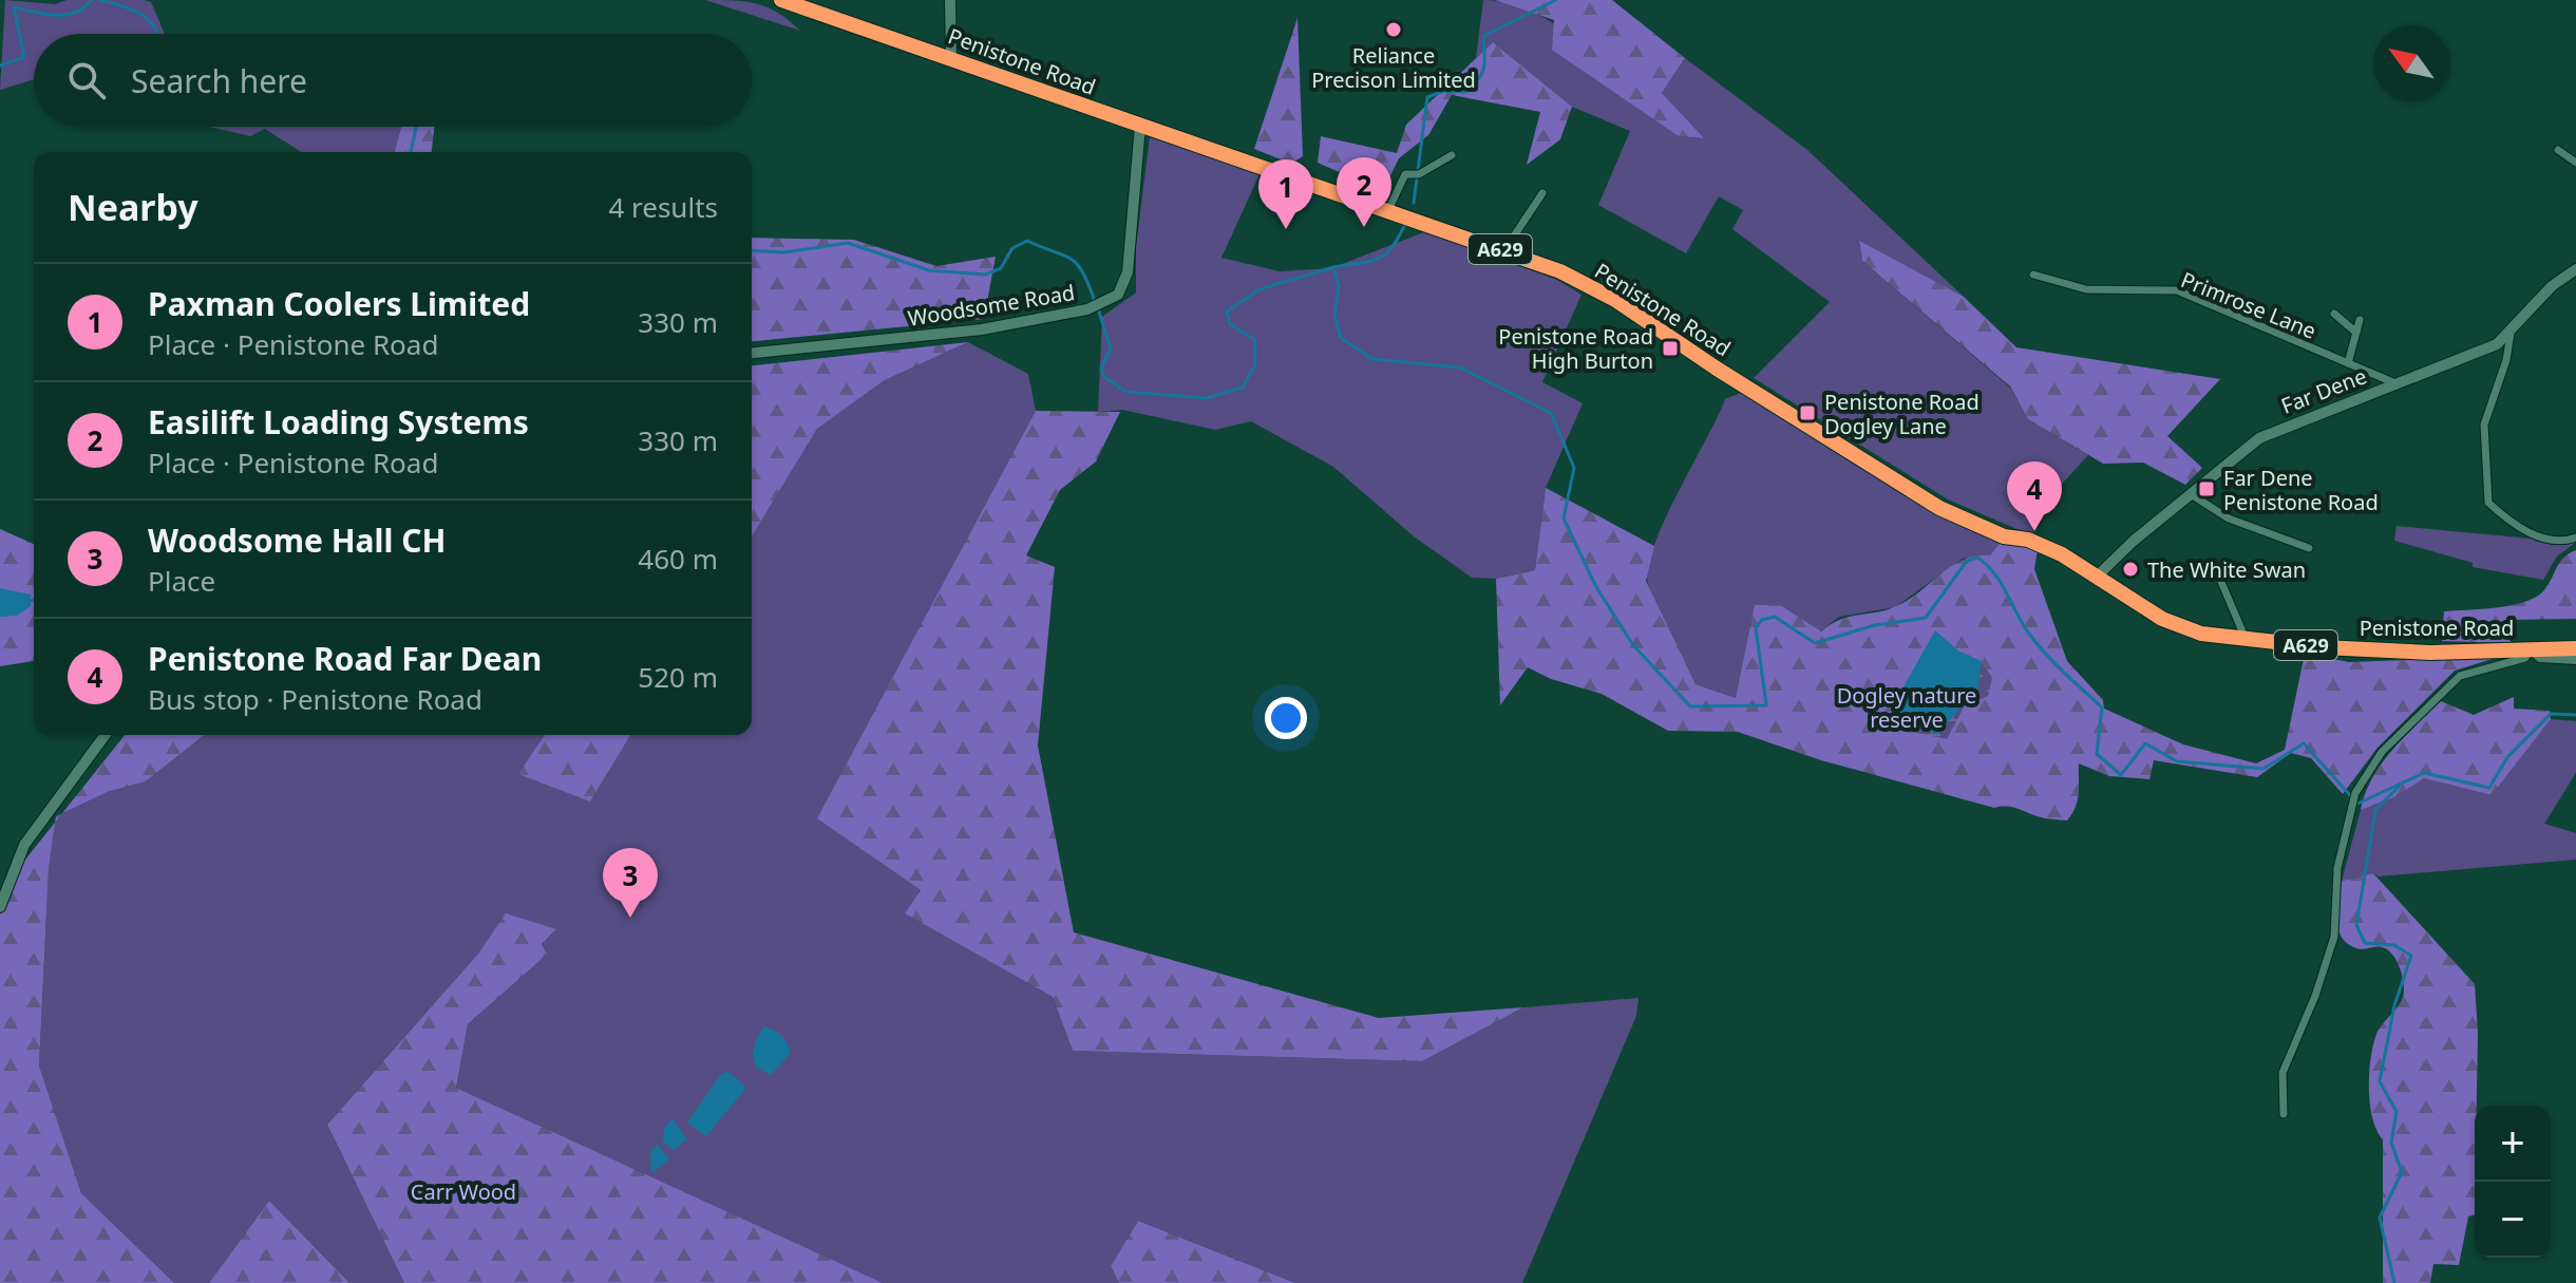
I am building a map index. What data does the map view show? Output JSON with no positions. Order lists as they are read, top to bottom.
{
  "streets": {
    "highway": ["Penistone Road", "A629"],
    "street": ["Woodsome Road", "Primrose Lane", "Far Dene"]
  },
  "crossings": [
    ["Penistone Road", "Woodsome Road"],
    ["Penistone Road", "Far Dene"],
    ["Primrose Lane", "Far Dene"]
  ],
  "parks": ["Dogley nature reserve", "Carr Wood"],
  "places": {
    "other": ["Reliance Precison Limited", "The White Swan"],
    "transit": ["Penistone Road High Burton", "Penistone Road Dogley Lane", "Far Dene Penistone Road"]
  },
  "north": "top left",
  "page": {
    "search": "Search here",
    "heading": ["Nearby", "4 results"],
    "pins": [
      "2",
      "1",
      "4",
      "3"
    ],
    "list": [
      {
        "mark": "1",
        "name": "Paxman Coolers Limited",
        "note": "Place · Penistone Road",
        "value": "330 m"
      },
      {
        "mark": "2",
        "name": "Easilift Loading Systems",
        "note": "Place · Penistone Road",
        "value": "330 m"
      },
      {
        "mark": "3",
        "name": "Woodsome Hall CH",
        "note": "Place",
        "value": "460 m"
      },
      {
        "mark": "4",
        "name": "Penistone Road Far Dean",
        "note": "Bus stop · Penistone Road",
        "value": "520 m"
      }
    ],
    "map_buttons": ["+", "−"]
  }
}
